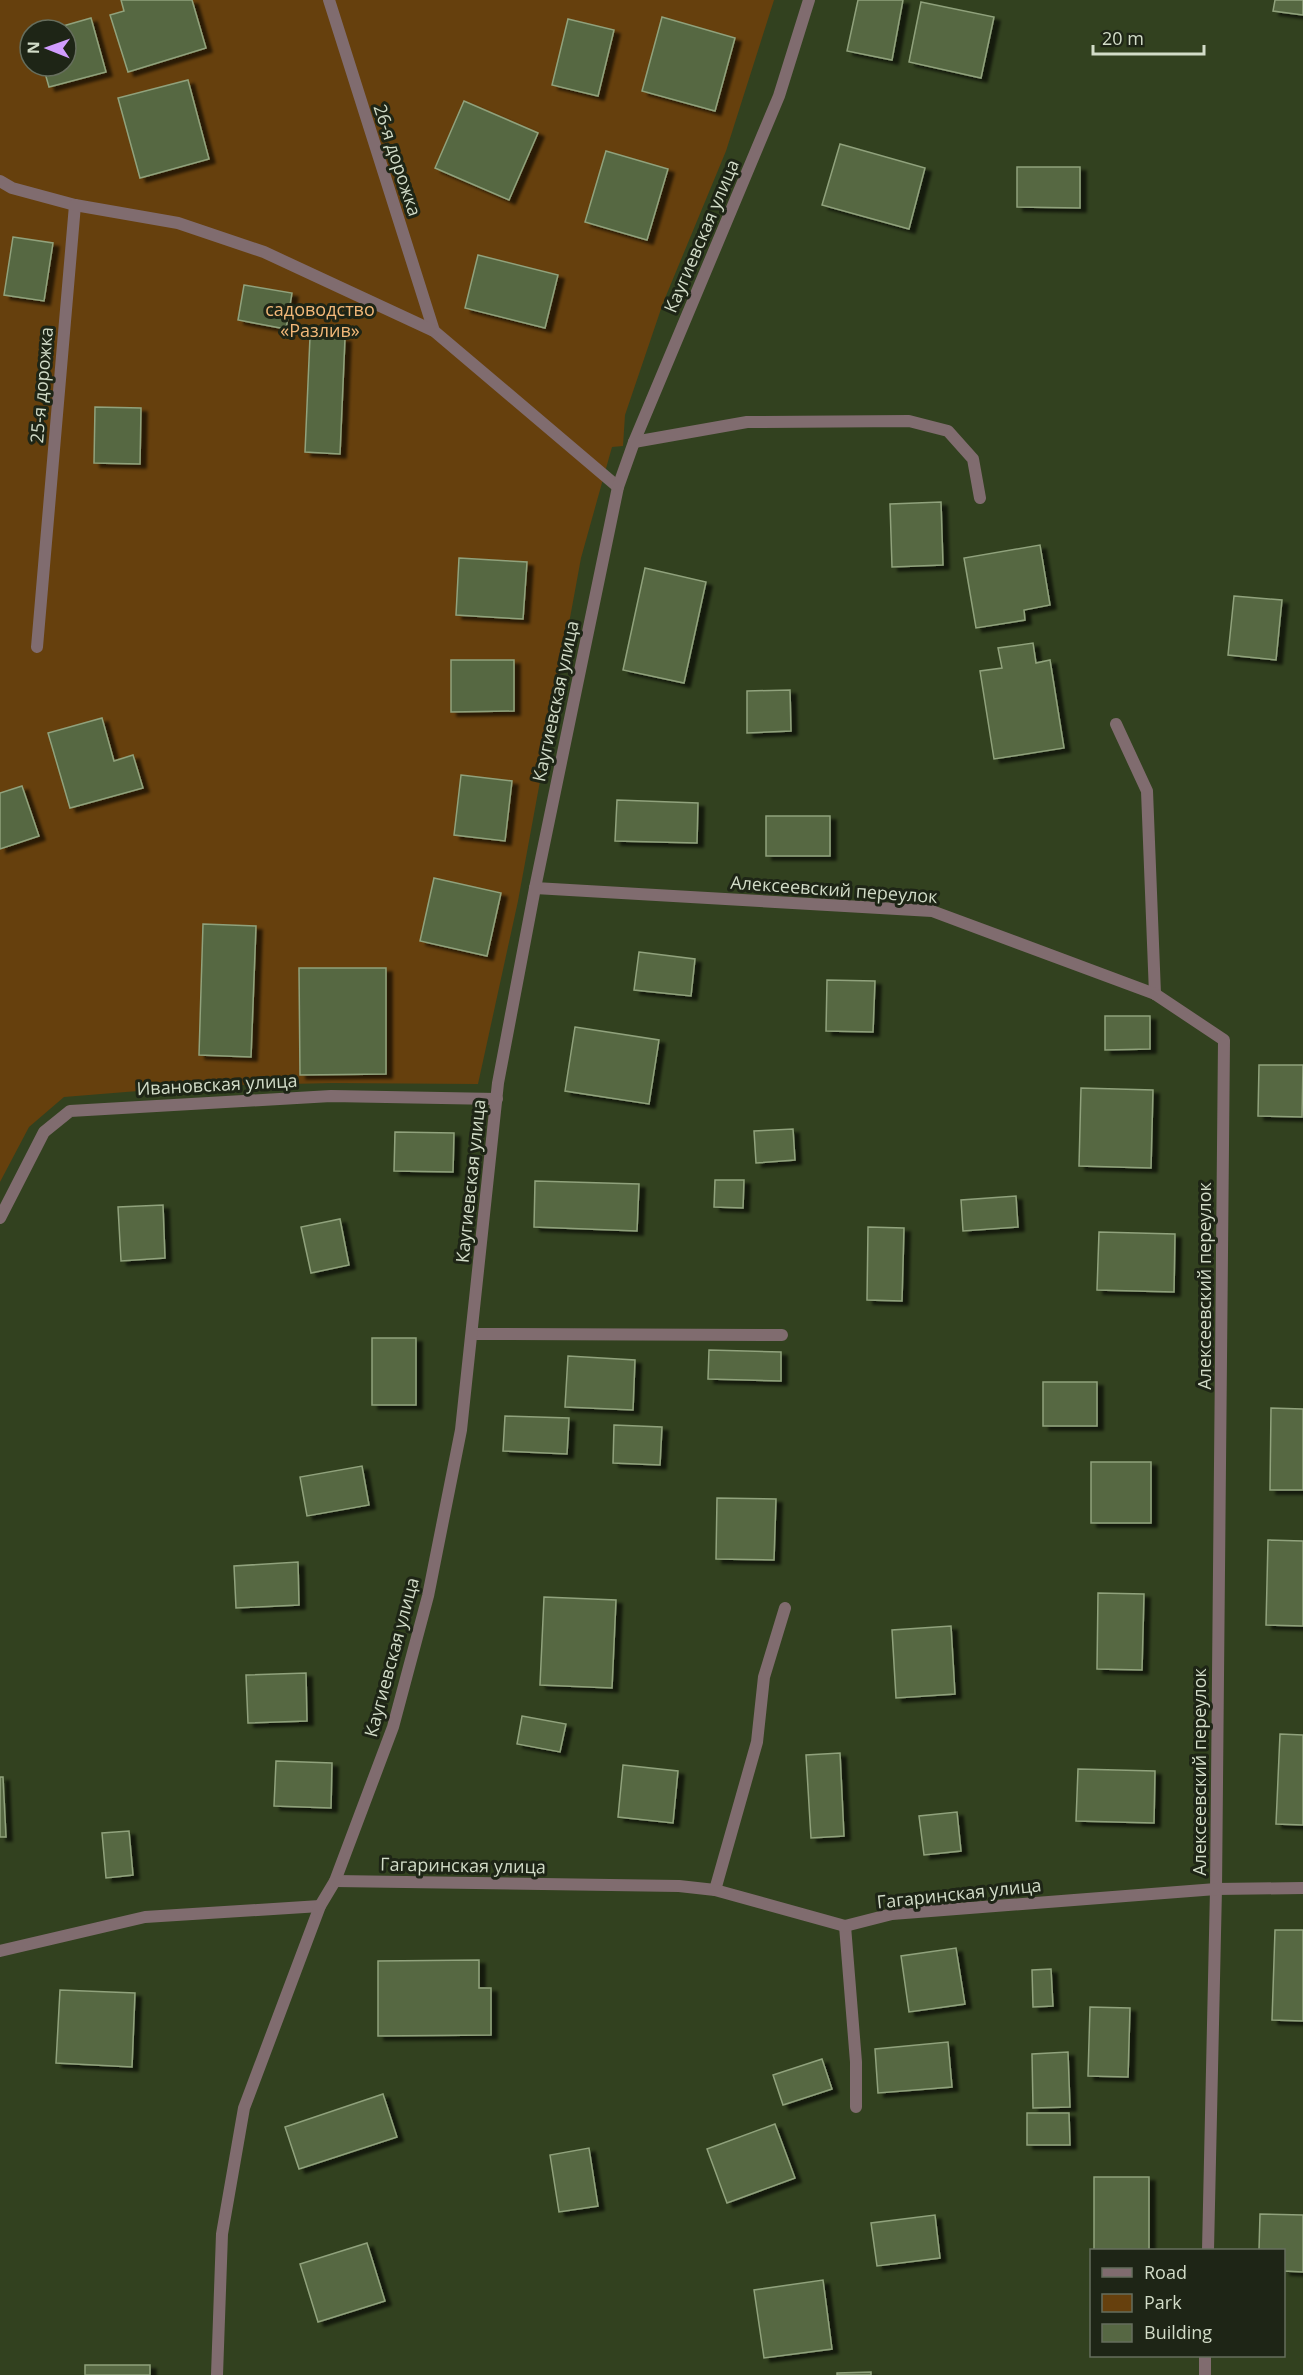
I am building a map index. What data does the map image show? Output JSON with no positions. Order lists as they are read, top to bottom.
{
  "streets": {
    "street": [
      "26-я дорожка",
      "Каугиевская улица",
      "25-я дорожка",
      "Алексеевский переулок",
      "Ивановская улица",
      "Гагаринская улица"
    ]
  },
  "crossings": [
    ["Каугиевская улица", "Алексеевский переулок"],
    ["Каугиевская улица", "Ивановская улица"],
    ["Каугиевская улица", "Гагаринская улица"],
    ["Алексеевский переулок", "Гагаринская улица"]
  ],
  "parks": ["садоводство «Разлив»"],
  "legend": ["Road", "Park", "Building"],
  "scale_bar": "20 m",
  "north": "left"
}
